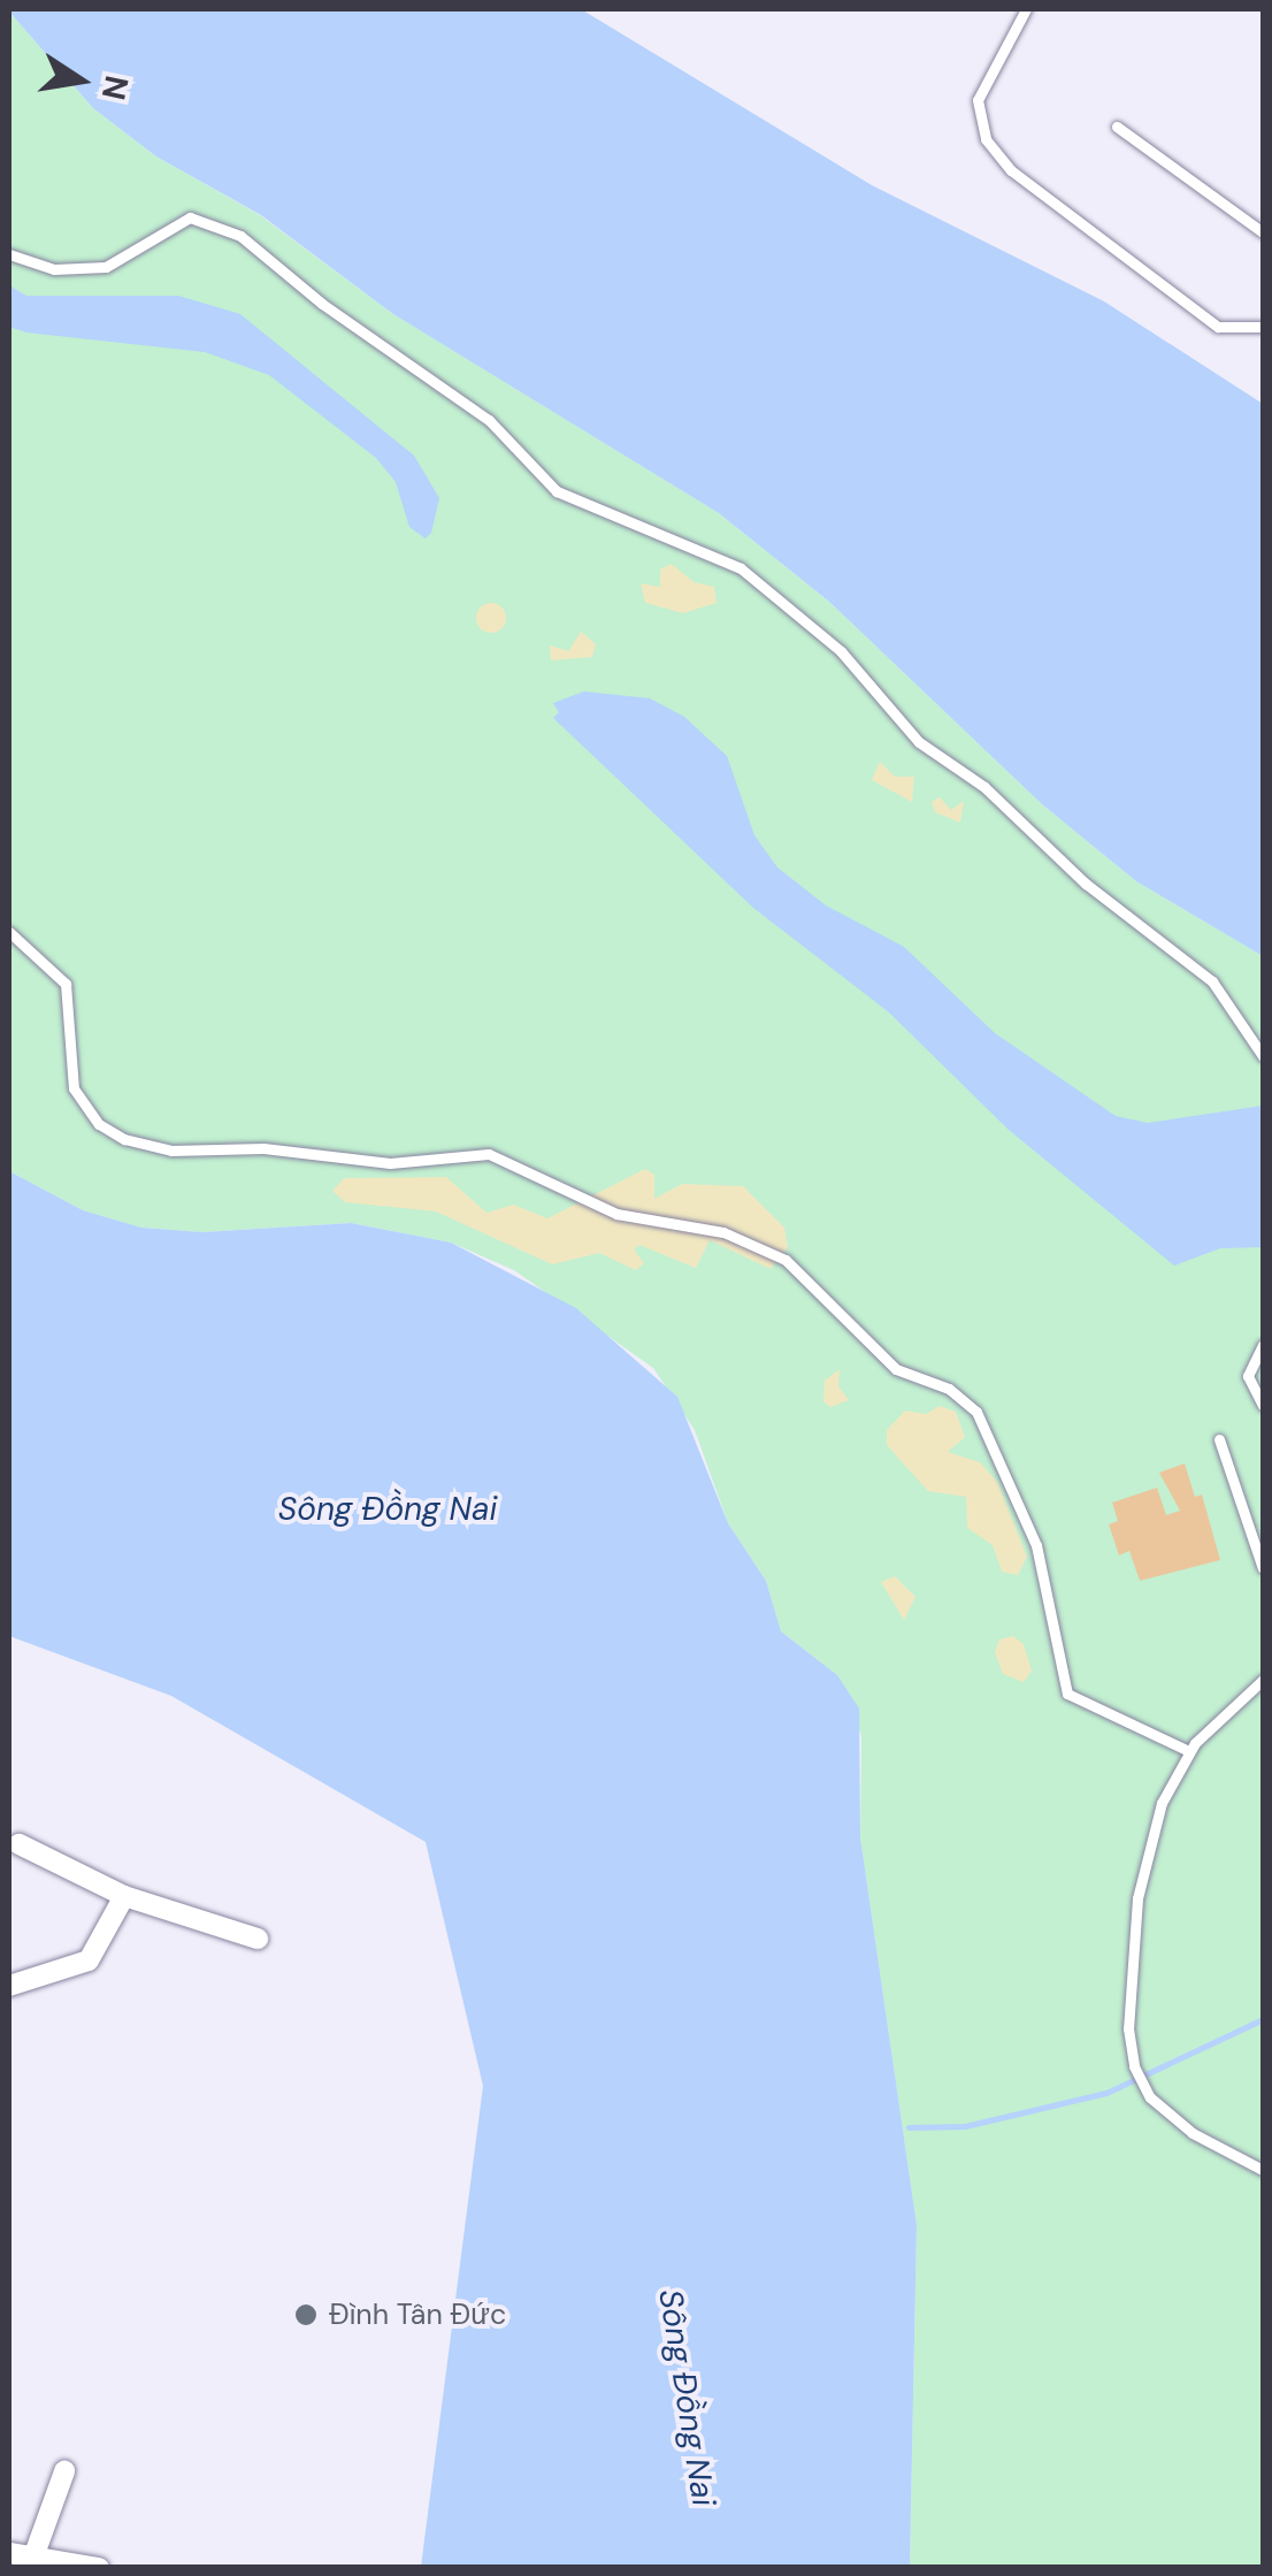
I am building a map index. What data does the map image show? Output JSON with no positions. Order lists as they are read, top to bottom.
{
  "water": ["Sông Đồng Nai"],
  "places": ["Đình Tân Đức"],
  "north": "right"
}
